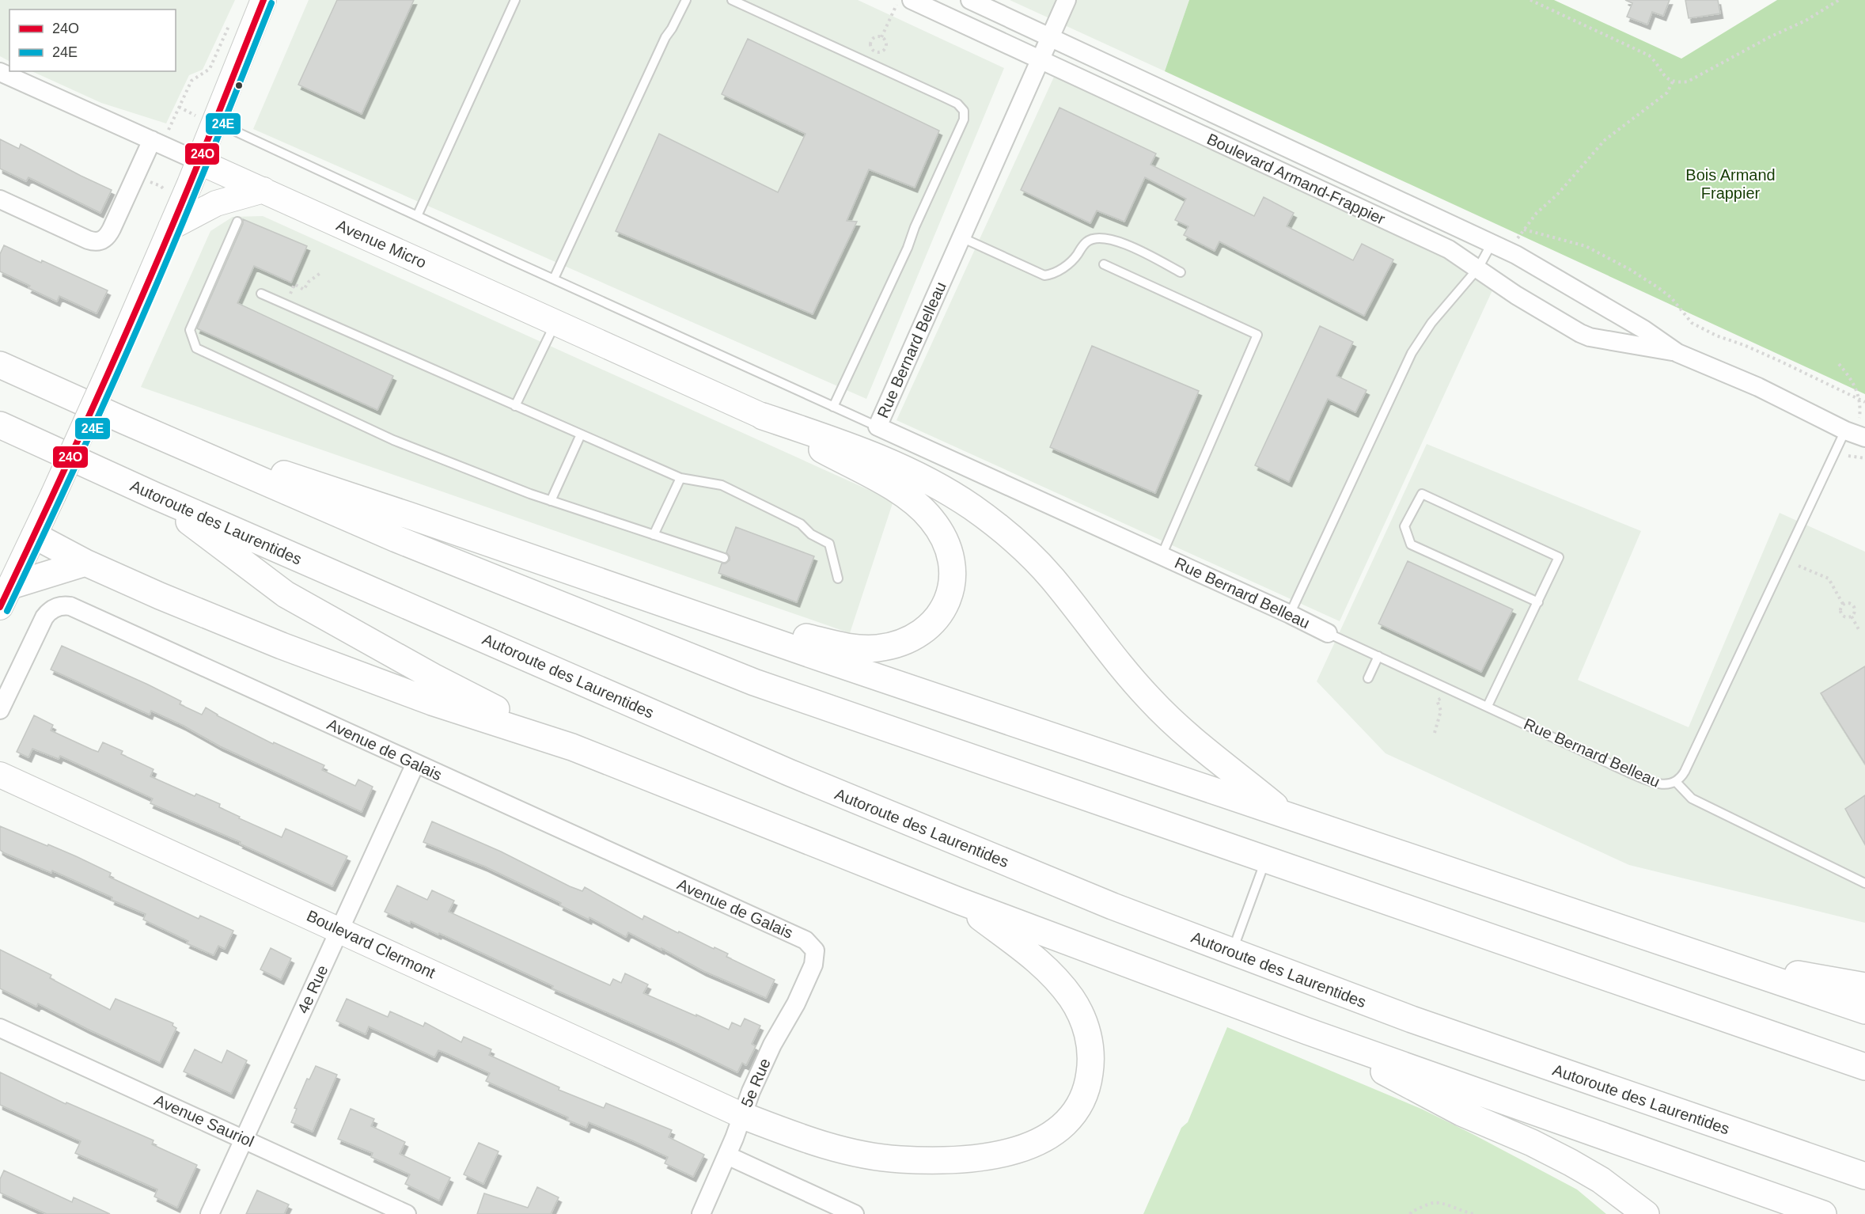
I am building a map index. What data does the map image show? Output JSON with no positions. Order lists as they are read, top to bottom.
{
  "streets": {
    "highway": ["Autoroute des Laurentides"],
    "street": [
      "Boulevard Armand-Frappier",
      "Avenue Micro",
      "Rue Bernard Belleau",
      "Avenue de Galais",
      "Boulevard Clermont",
      "4e Rue",
      "5e Rue",
      "Avenue Sauriol"
    ]
  },
  "crossings": [
    ["Boulevard Armand-Frappier", "Rue Bernard Belleau"],
    ["Avenue de Galais", "4e Rue"],
    ["Avenue de Galais", "5e Rue"],
    ["Boulevard Clermont", "4e Rue"],
    ["Boulevard Clermont", "5e Rue"],
    ["4e Rue", "Avenue Sauriol"]
  ],
  "parks": ["Bois Armand Frappier"],
  "lines": ["transit line 24O", "transit line 24E"],
  "legend": ["24O", "24E"]
}
